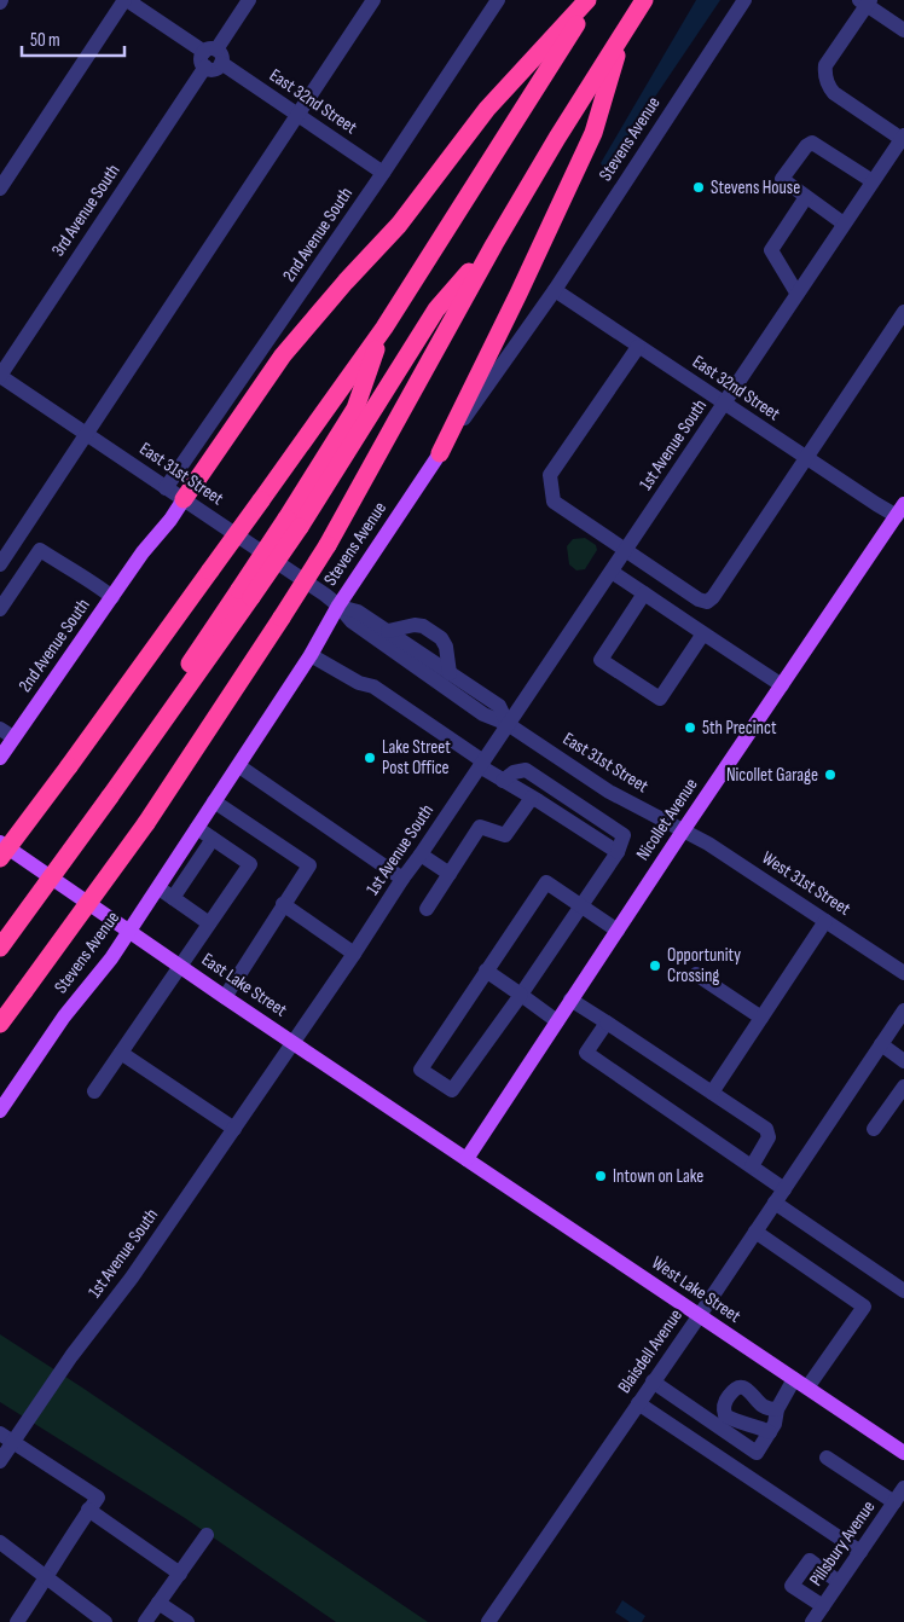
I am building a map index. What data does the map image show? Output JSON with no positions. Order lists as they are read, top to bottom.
{
  "streets": {
    "main road": [
      "Stevens Avenue",
      "2nd Avenue South",
      "Nicollet Avenue",
      "East Lake Street",
      "West Lake Street"
    ],
    "street": [
      "East 32nd Street",
      "3rd Avenue South",
      "1st Avenue South",
      "East 31st Street",
      "West 31st Street",
      "Blaisdell Avenue",
      "Pillsbury Avenue"
    ]
  },
  "crossings": [
    ["East 32nd Street", "Stevens Avenue"],
    ["East 32nd Street", "3rd Avenue South"],
    ["East 32nd Street", "2nd Avenue South"],
    ["East 32nd Street", "1st Avenue South"],
    ["East 32nd Street", "Nicollet Avenue"],
    ["Stevens Avenue", "East 31st Street"],
    ["Stevens Avenue", "East Lake Street"],
    ["3rd Avenue South", "East 31st Street"],
    ["2nd Avenue South", "East 31st Street"],
    ["1st Avenue South", "East 31st Street"],
    ["1st Avenue South", "East Lake Street"],
    ["East 31st Street", "Nicollet Avenue"],
    ["East 31st Street", "West 31st Street"],
    ["Nicollet Avenue", "West 31st Street"],
    ["Nicollet Avenue", "East Lake Street"],
    ["Nicollet Avenue", "West Lake Street"],
    ["East Lake Street", "West Lake Street"],
    ["West Lake Street", "Blaisdell Avenue"]
  ],
  "places": [
    "Stevens House",
    "5th Precinct",
    "Lake Street Post Office",
    "Nicollet Garage",
    "Opportunity Crossing",
    "Intown on Lake"
  ],
  "scale_bar": "50 m"
}
